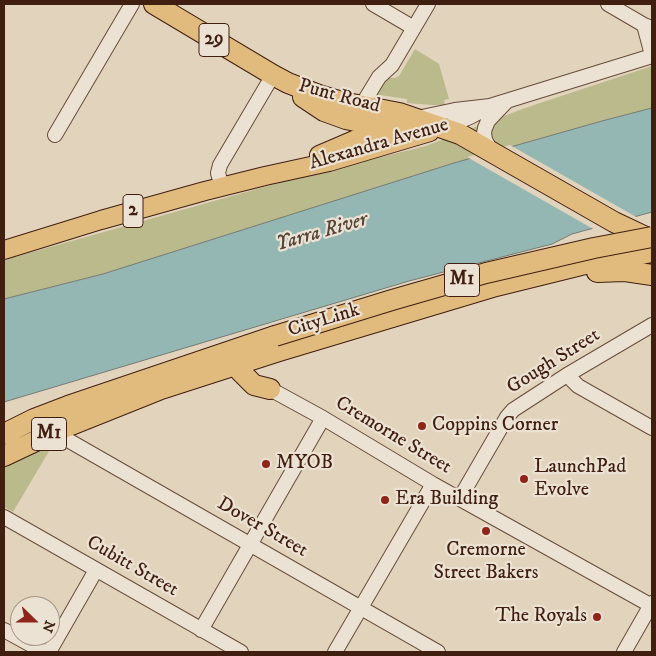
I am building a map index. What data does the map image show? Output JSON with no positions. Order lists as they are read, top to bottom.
{
  "streets": {
    "highway": [
      "29",
      "Punt Road",
      "Alexandra Avenue",
      "2",
      "M1",
      "CityLink"
    ],
    "street": [
      "Gough Street",
      "Cremorne Street",
      "Dover Street",
      "Cubitt Street"
    ]
  },
  "crossings": [
    ["Punt Road", "Alexandra Avenue"],
    ["Punt Road", "M1"],
    ["Punt Road", "CityLink"],
    ["M1", "CityLink"],
    ["Gough Street", "Cremorne Street"]
  ],
  "water": ["Yarra River"],
  "places": [
    "Coppins Corner",
    "MYOB",
    "LaunchPad Evolve",
    "Era Building",
    "Cremorne Street Bakers",
    "The Royals"
  ],
  "north": "right"
}
